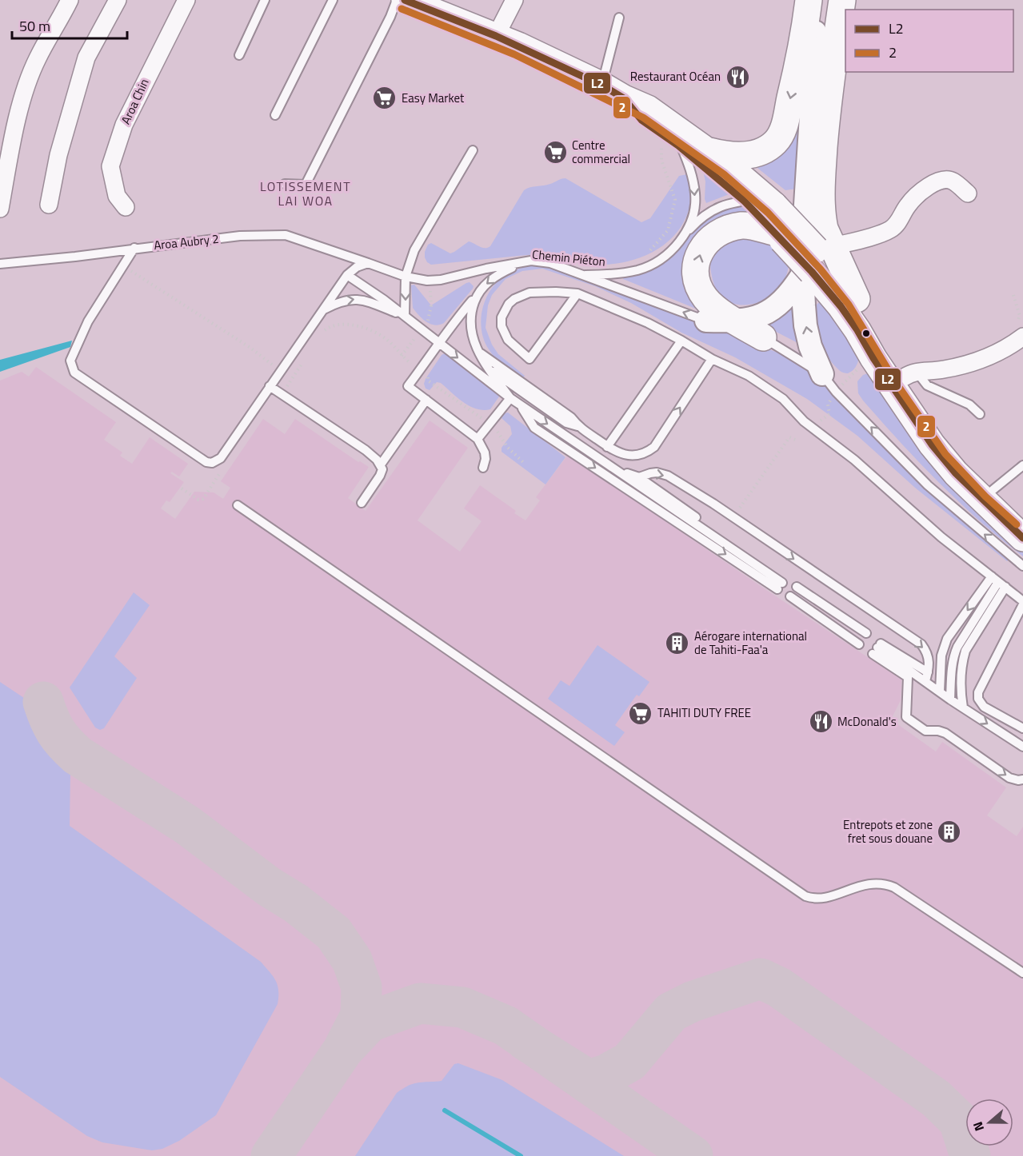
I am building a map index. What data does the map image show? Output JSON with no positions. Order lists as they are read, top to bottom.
{
  "streets": {
    "street": ["Aroa Chin"],
    "lane": ["Aroa Aubry 2"],
    "path": ["Chemin Piéton"]
  },
  "districts": ["LOTISSEMENT LAI WOA"],
  "places": {
    "restaurant": ["Restaurant Océan", "McDonald's"],
    "supermarket": ["Easy Market", "Centre commercial", "TAHITI DUTY FREE"],
    "building": ["Aérogare international de Tahiti-Faa'a", "Entrepots et zone fret sous douane"]
  },
  "lines": ["transit line L2", "transit line 2"],
  "legend": ["L2", "2"],
  "scale_bar": "50 m",
  "north": "left"
}
